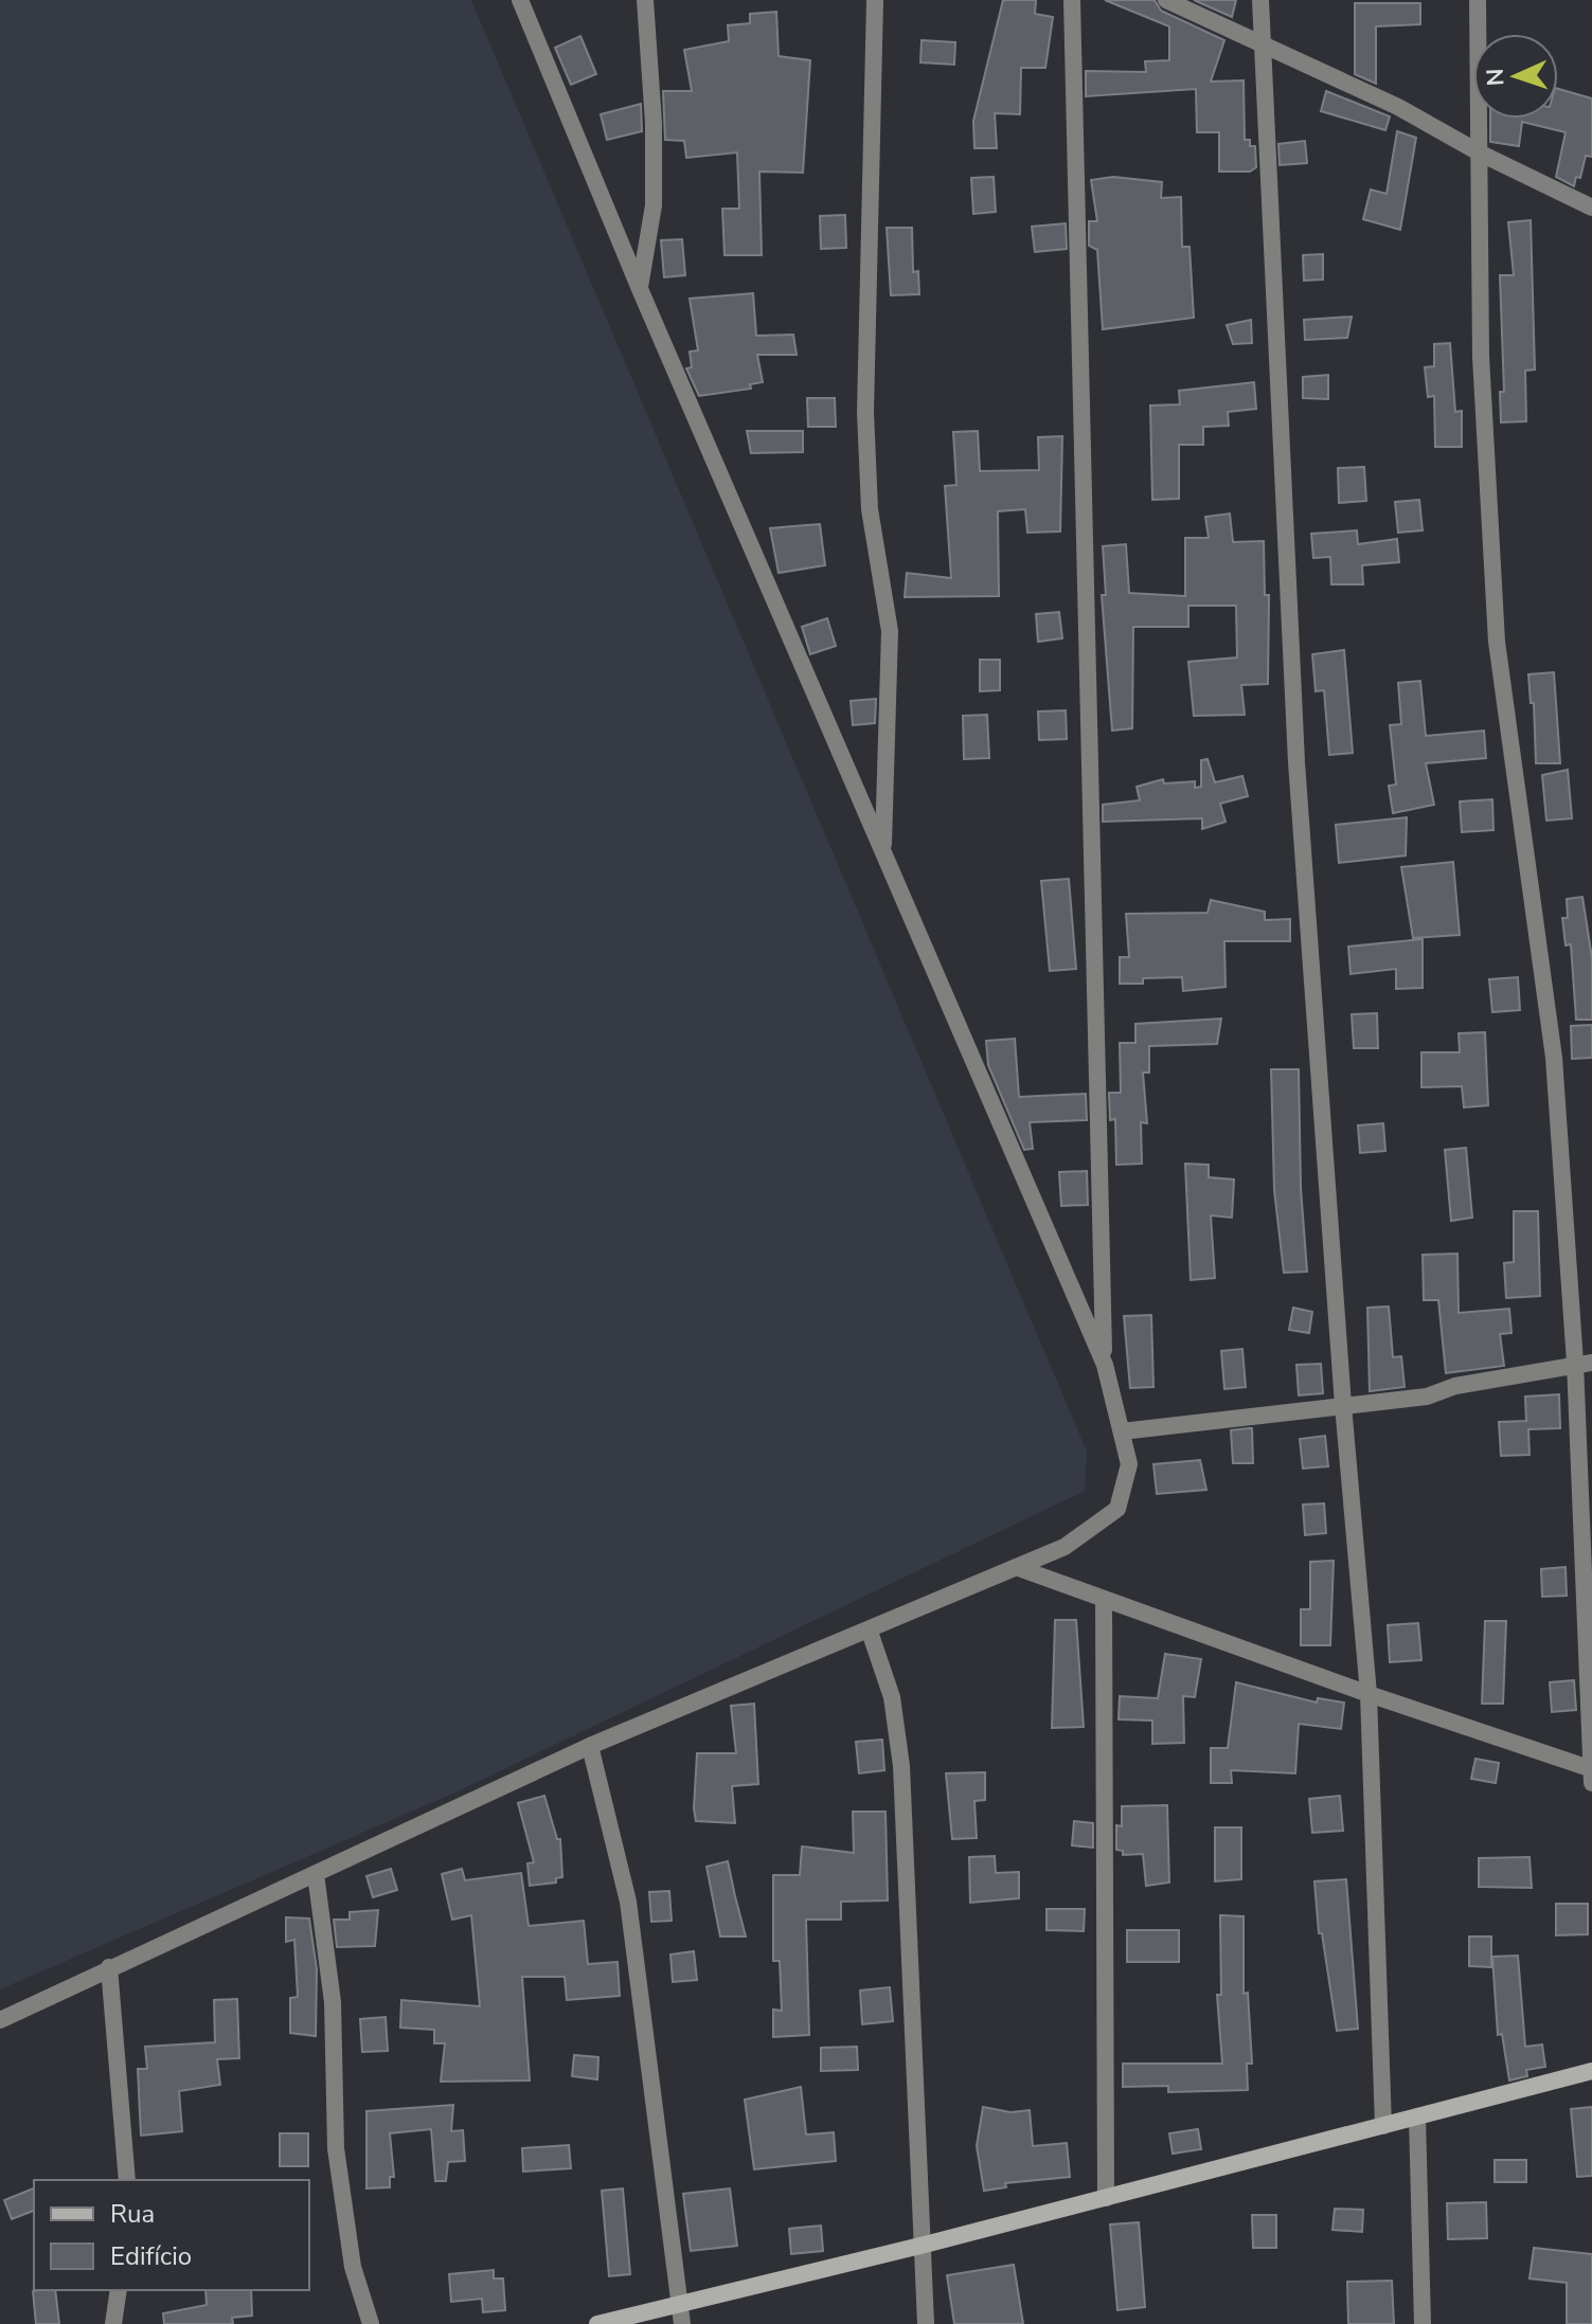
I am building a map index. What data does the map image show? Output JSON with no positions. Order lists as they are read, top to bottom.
{
  "legend": ["Rua", "Edifício"],
  "north": "left"
}
